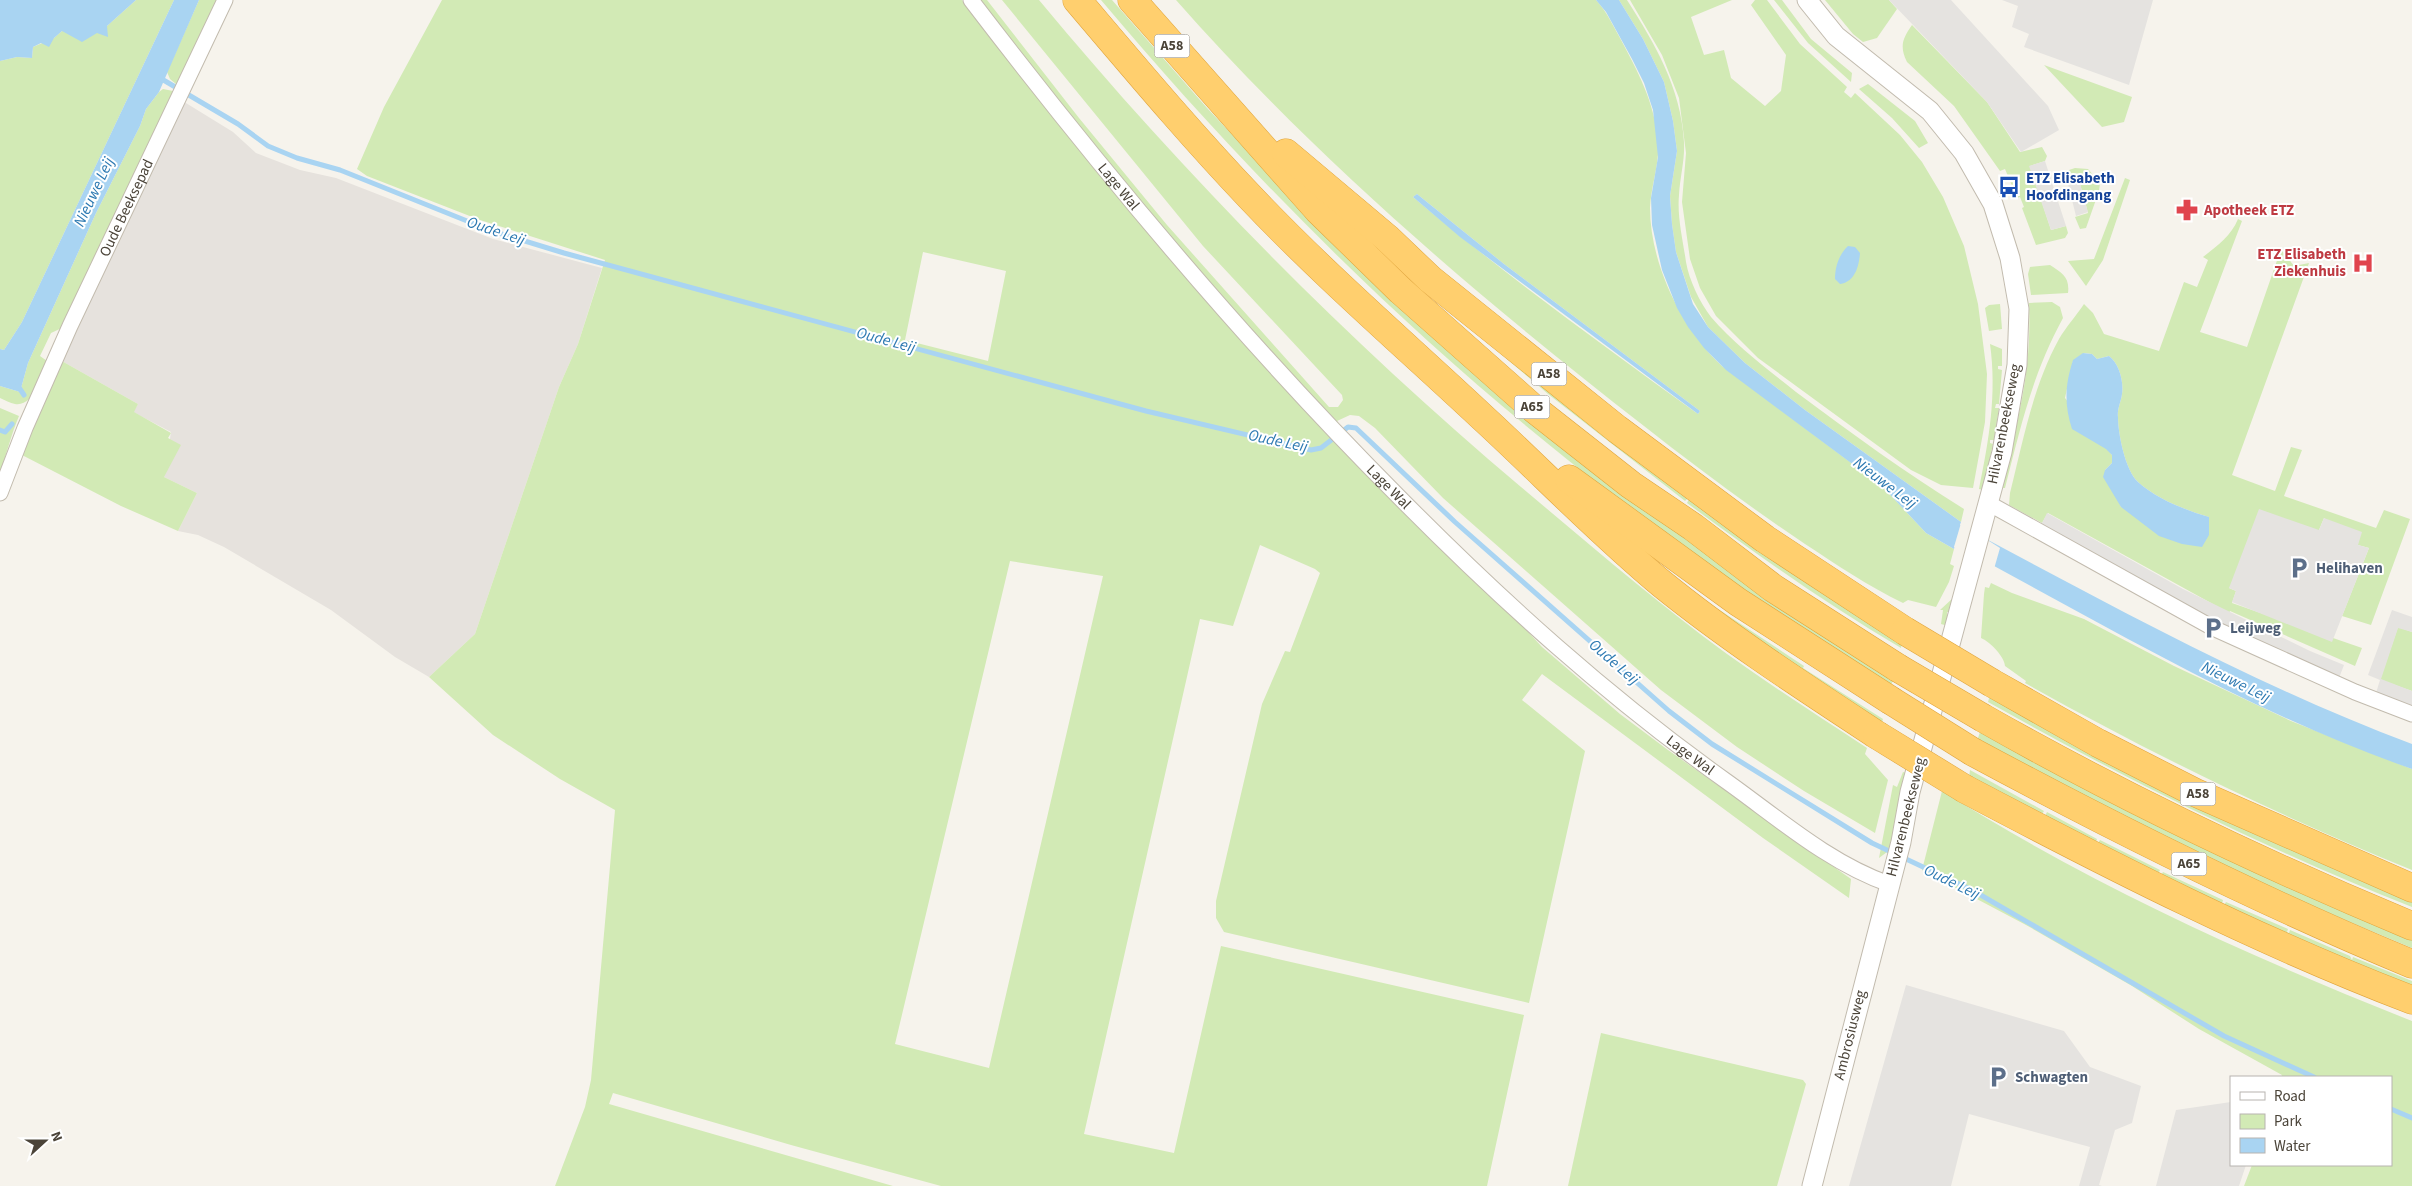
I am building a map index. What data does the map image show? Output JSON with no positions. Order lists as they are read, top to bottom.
{
  "streets": {
    "highway": ["A58", "A65"],
    "street": [
      "Lage Wal",
      "Oude Beeksepad",
      "Hilvarenbeekseweg",
      "Ambrosiusweg"
    ]
  },
  "crossings": [
    ["A58", "A65"],
    ["Lage Wal", "Hilvarenbeekseweg"],
    ["Lage Wal", "Ambrosiusweg"],
    ["Hilvarenbeekseweg", "Ambrosiusweg"]
  ],
  "water": ["Nieuwe Leij", "Oude Leij"],
  "places": {
    "bus stop": ["ETZ Elisabeth Hoofdingang"],
    "pharmacy": ["Apotheek ETZ"],
    "hospital": ["ETZ Elisabeth Ziekenhuis"],
    "parking": ["Helihaven", "Leijweg", "Schwagten"]
  },
  "legend": ["Road", "Park", "Water"],
  "north": "right"
}
